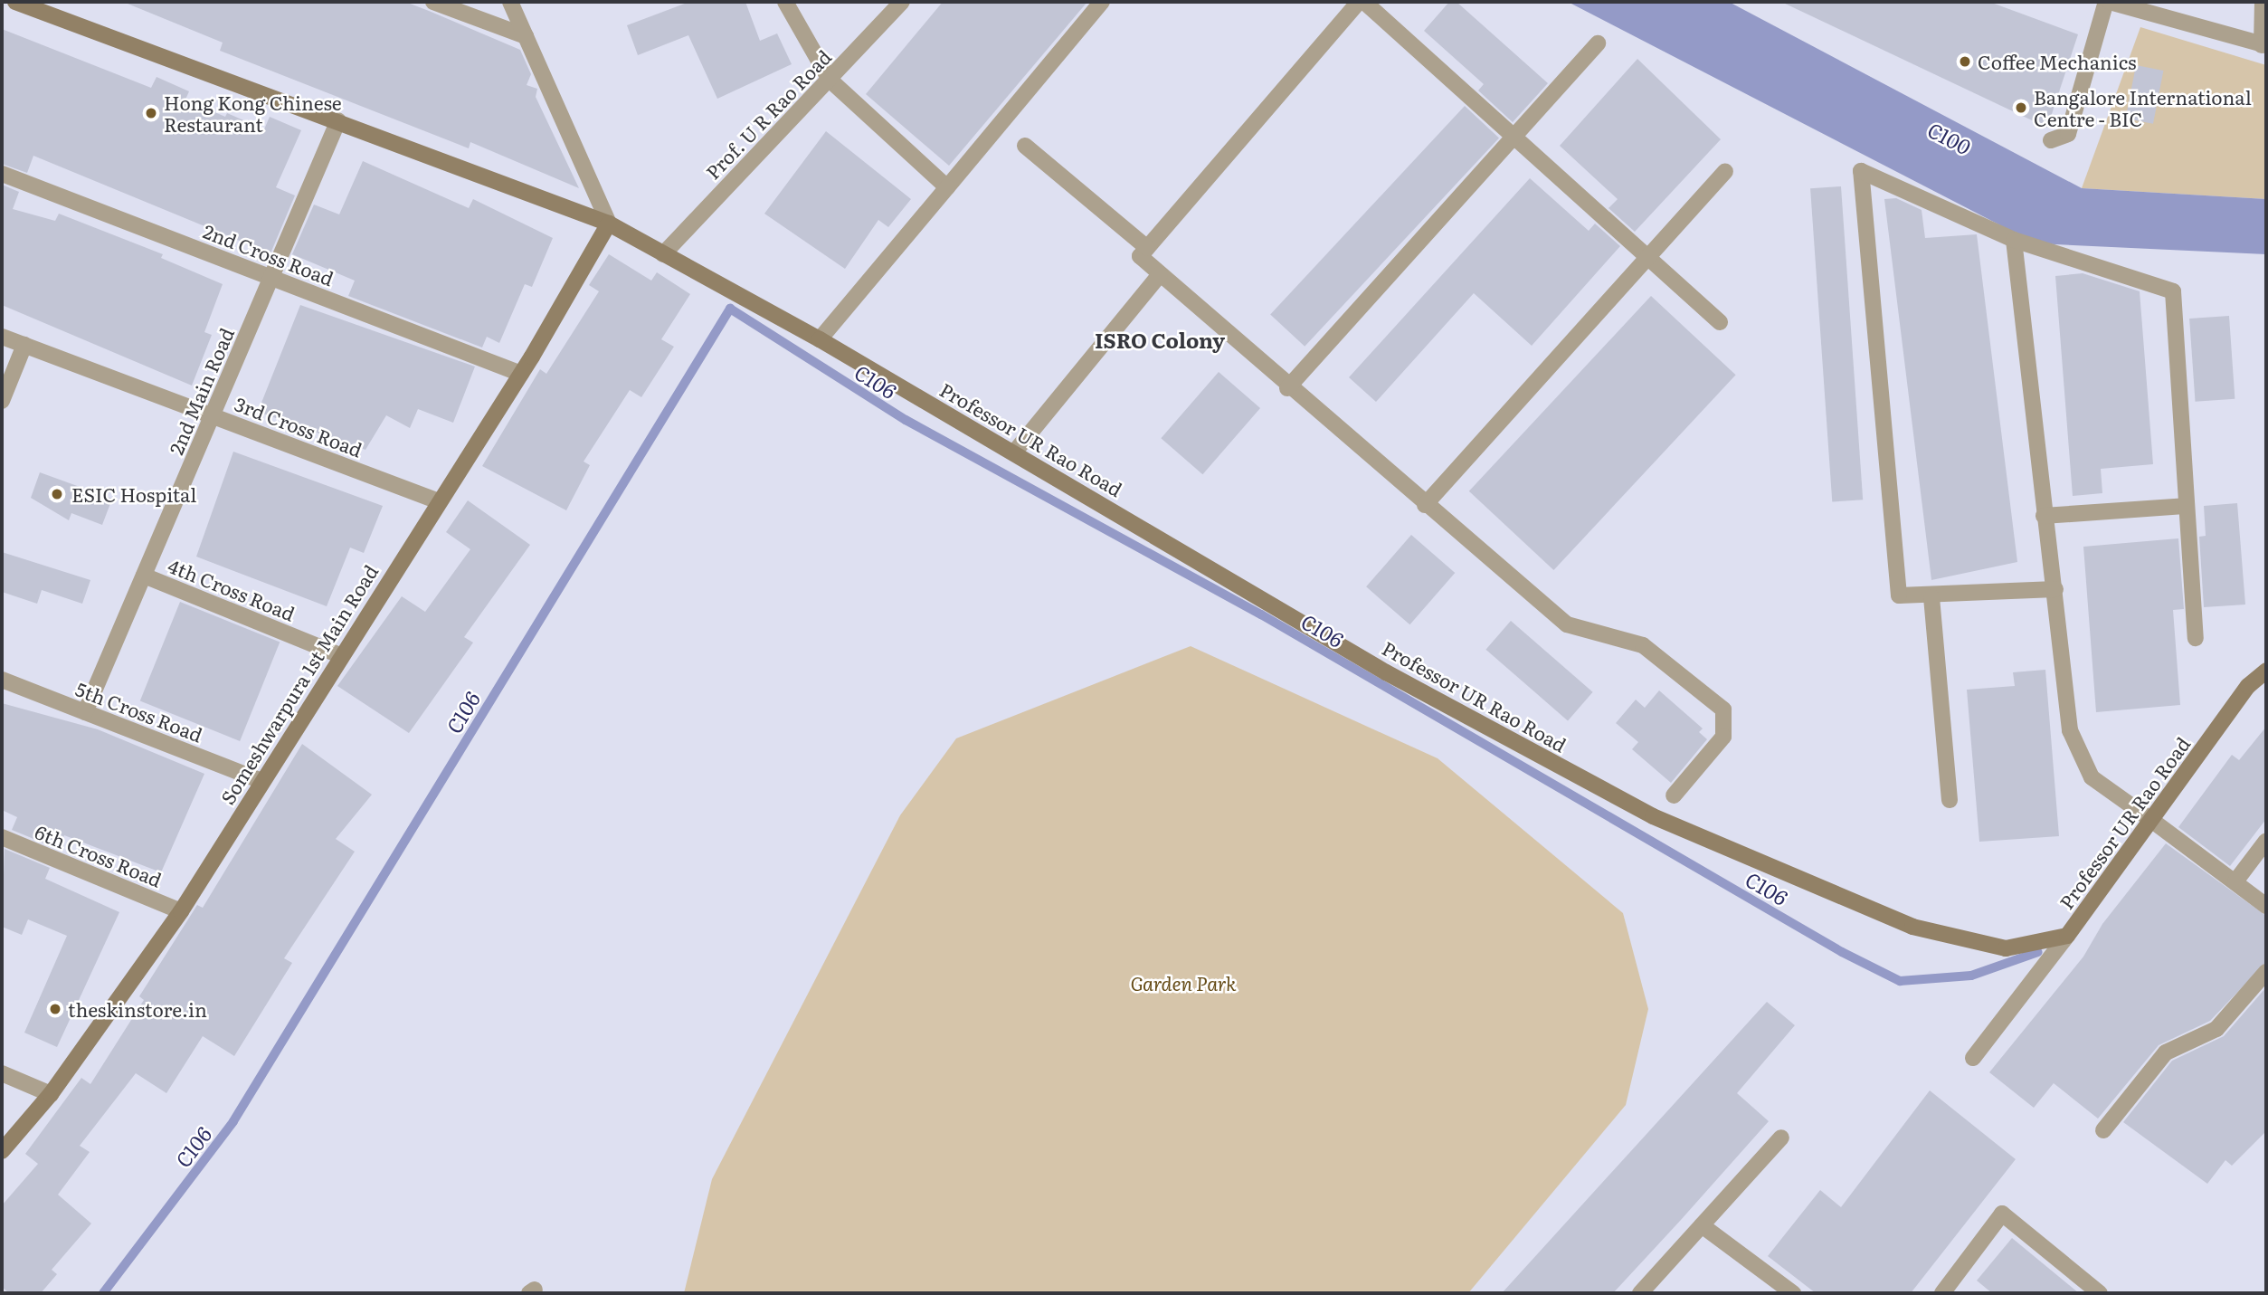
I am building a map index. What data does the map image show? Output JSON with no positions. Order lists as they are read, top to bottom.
{
  "streets": {
    "street": [
      "Prof. U R Rao Road",
      "2nd Cross Road",
      "2nd Main Road",
      "3rd Cross Road",
      "Professor UR Rao Road",
      "4th Cross Road",
      "Someshwarpura 1st Main Road",
      "5th Cross Road",
      "6th Cross Road"
    ]
  },
  "crossings": [
    ["Prof. U R Rao Road", "Professor UR Rao Road"],
    ["2nd Cross Road", "2nd Main Road"],
    ["2nd Cross Road", "Someshwarpura 1st Main Road"],
    ["2nd Main Road", "3rd Cross Road"],
    ["2nd Main Road", "Professor UR Rao Road"],
    ["2nd Main Road", "4th Cross Road"],
    ["2nd Main Road", "5th Cross Road"],
    ["3rd Cross Road", "Someshwarpura 1st Main Road"],
    ["Professor UR Rao Road", "Someshwarpura 1st Main Road"],
    ["4th Cross Road", "Someshwarpura 1st Main Road"],
    ["Someshwarpura 1st Main Road", "5th Cross Road"],
    ["Someshwarpura 1st Main Road", "6th Cross Road"]
  ],
  "districts": ["ISRO Colony"],
  "water": ["C100", "C106"],
  "parks": ["Garden Park"],
  "places": [
    "Coffee Mechanics",
    "Bangalore International Centre - BIC",
    "Hong Kong Chinese Restaurant",
    "ESIC Hospital",
    "theskinstore.in"
  ]
}
